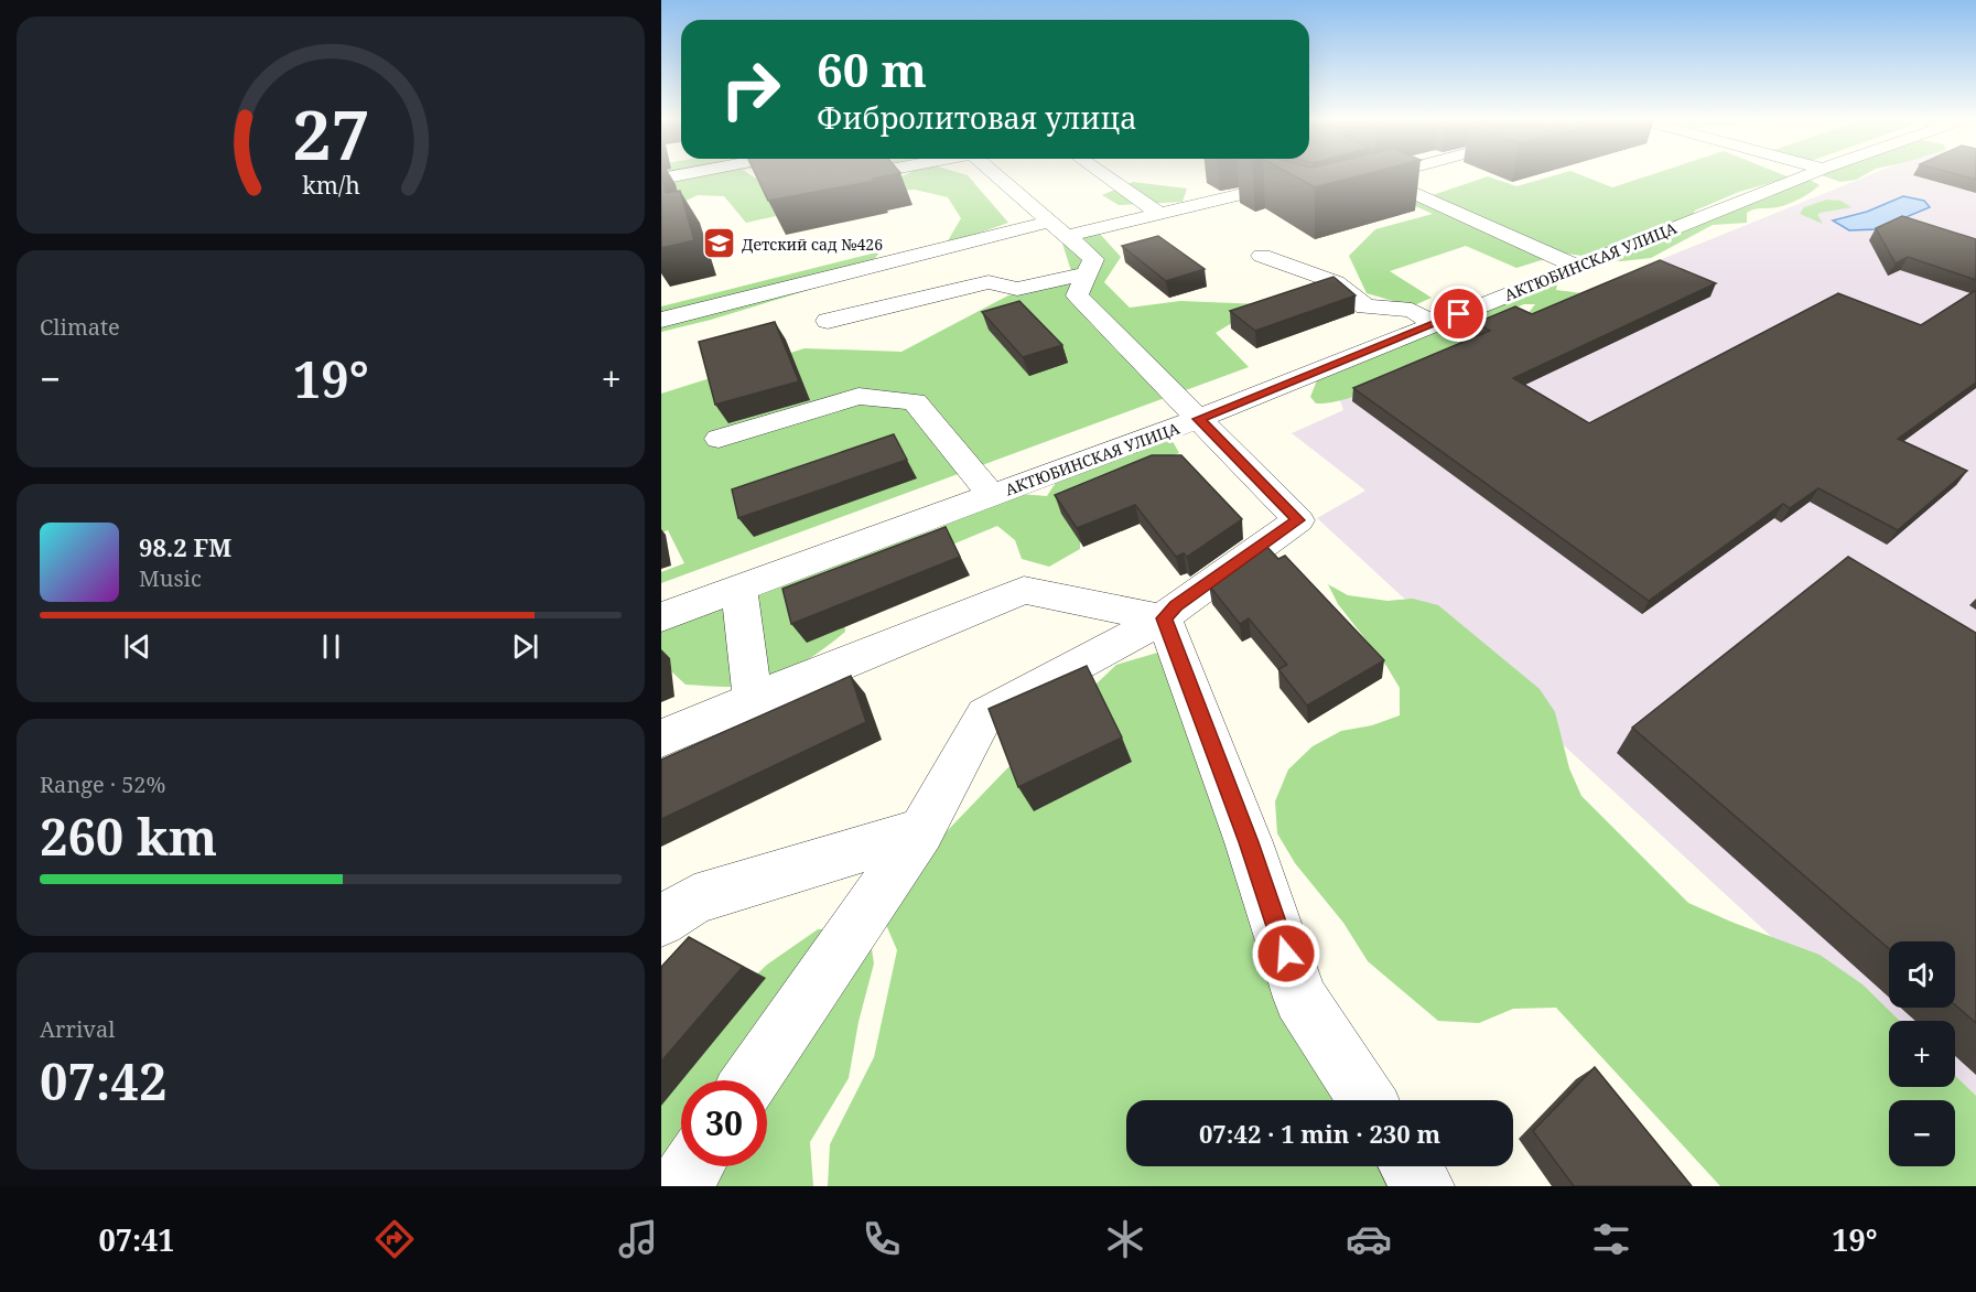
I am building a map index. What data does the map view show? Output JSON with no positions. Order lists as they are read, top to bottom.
{
  "streets": {
    "street": ["АКТЮБИНСКАЯ УЛИЦА"]
  },
  "places": {
    "school or university": ["Детский сад №426"]
  },
  "page": {
    "turn": ["60 m", "Фибролитовая улица"],
    "tile": [
      "Climate",
      ["Range · 52%", "260 km"],
      ["Arrival", "07:42"]
    ],
    "heat": ["−", "19°", "+"],
    "song": ["98.2 FM", "Music"],
    "map_buttons": ["+", "−"],
    "limit": "30",
    "trip": "07:42 · 1 min · 230 m",
    "tabs": ["07:41", "19°"],
    "gauge": ["27", "km/h"]
  }
}
